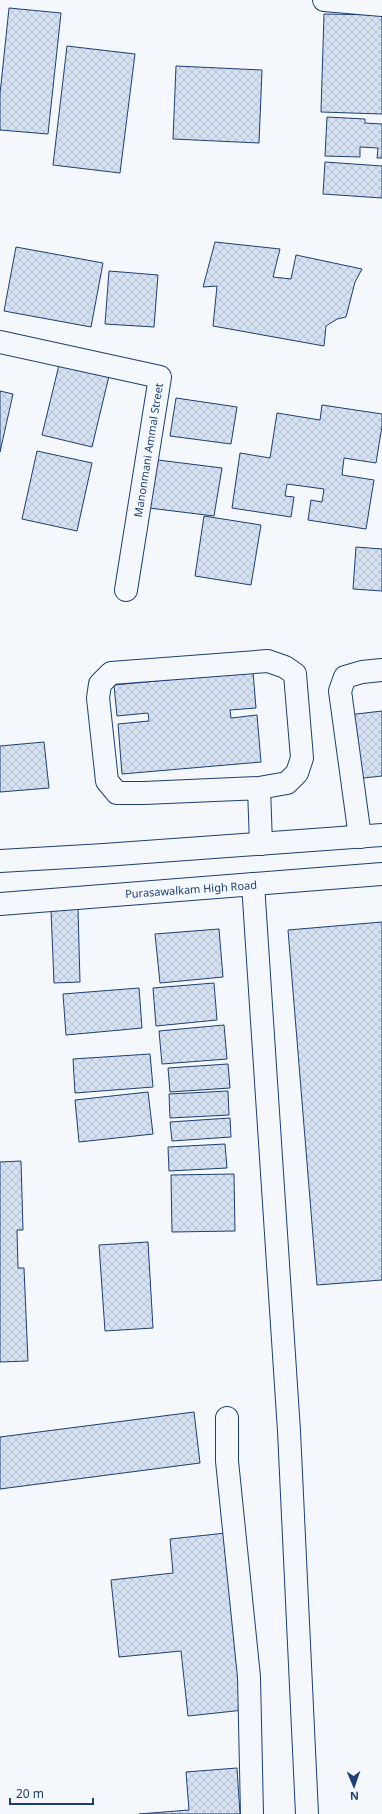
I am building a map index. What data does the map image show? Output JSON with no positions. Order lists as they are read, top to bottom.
{
  "streets": {
    "street": ["Manonmani Ammal Street", "Purasawalkam High Road"]
  },
  "scale_bar": "20 m",
  "north": "bottom"
}
